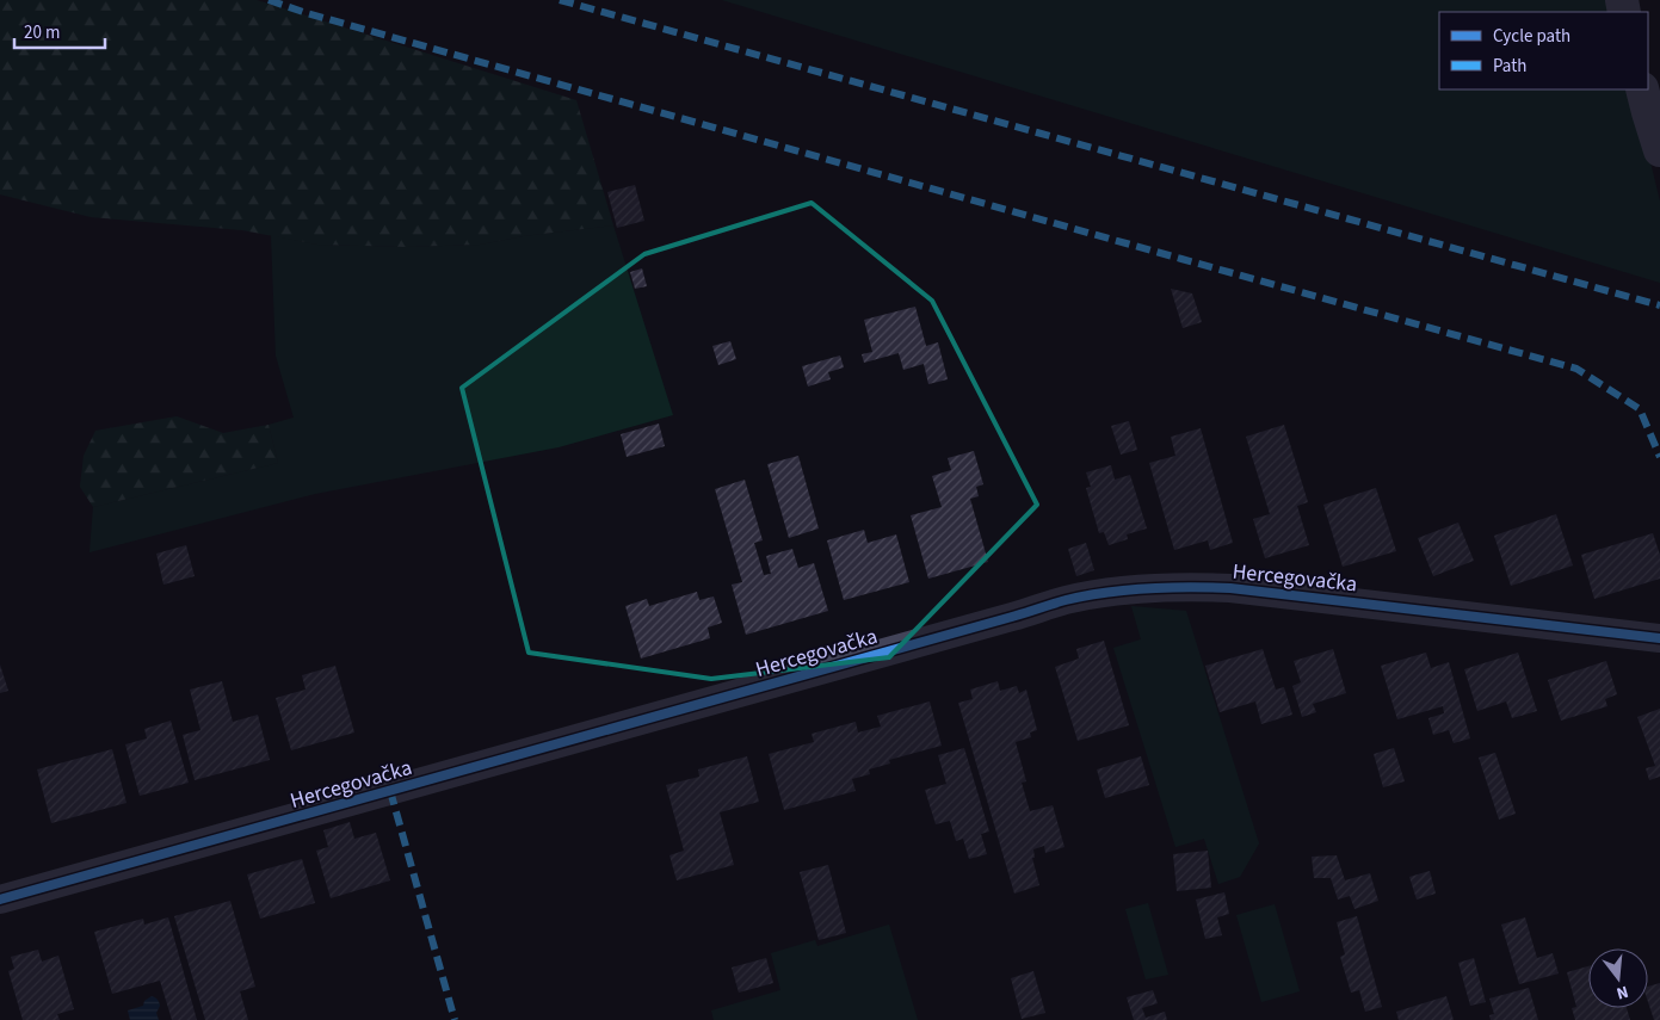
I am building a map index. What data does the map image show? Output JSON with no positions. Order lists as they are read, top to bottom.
{
  "streets": {
    "street": ["Hercegovačka"]
  },
  "legend": ["Cycle path", "Path"],
  "scale_bar": "20 m",
  "north": "bottom"
}
